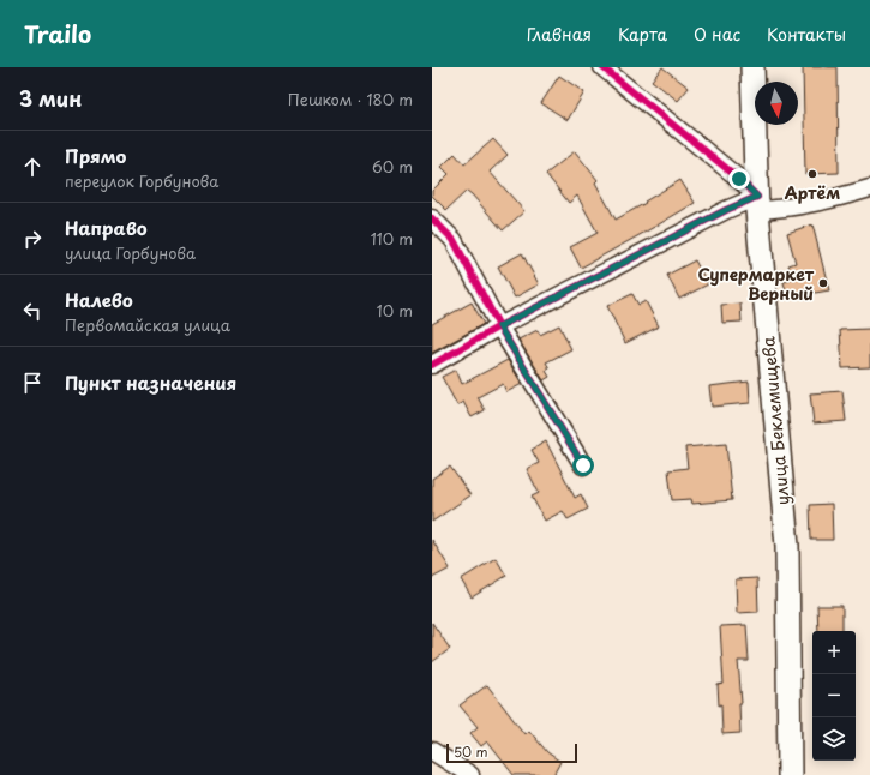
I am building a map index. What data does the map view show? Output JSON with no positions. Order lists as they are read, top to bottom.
{
  "streets": {
    "main road": ["улица Беклемищева"]
  },
  "places": ["Артём", "Супермаркет Верный"],
  "scale_bar": "50 m",
  "north": "bottom",
  "page": {
    "header": "Trailo",
    "nav": [
      "Главная",
      "Карта",
      "О нас",
      "Контакты"
    ],
    "heading": ["3 мин", "Пешком · 180 m"],
    "list": [
      ["Прямо", "переулок Горбунова", "60 m"],
      ["Направо", "улица Горбунова", "110 m"],
      ["Налево", "Первомайская улица", "10 m"],
      "Пункт назначения"
    ],
    "map_buttons": ["+", "−"],
    "scale": "50 m"
  }
}
